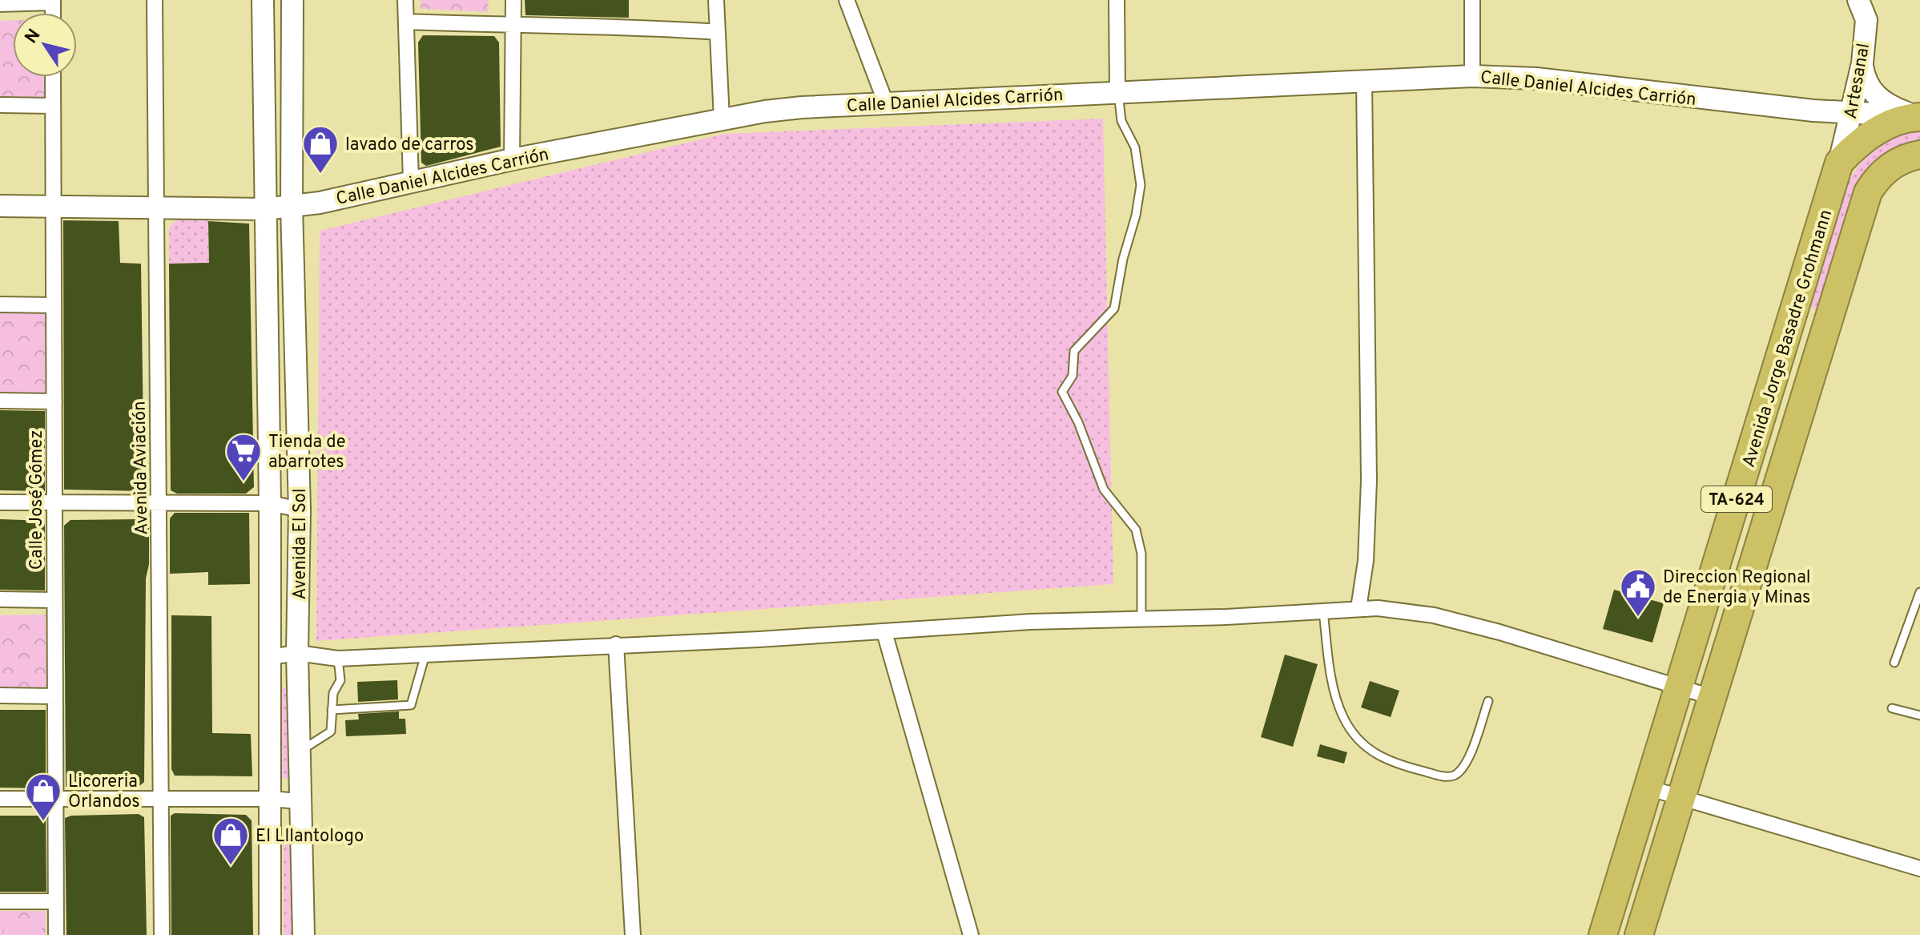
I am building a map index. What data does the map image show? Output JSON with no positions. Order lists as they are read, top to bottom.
{
  "streets": {
    "highway": ["Avenida Jorge Basadre Grohmann", "TA-624"],
    "street": [
      "Artesanal",
      "Calle Daniel Alcides Carrión",
      "Avenida Aviación",
      "Calle José Gómez",
      "Avenida El Sol"
    ]
  },
  "crossings": [
    ["Artesanal", "Calle Daniel Alcides Carrión"],
    ["Artesanal", "Avenida Jorge Basadre Grohmann"],
    ["Calle Daniel Alcides Carrión", "Avenida Aviación"],
    ["Calle Daniel Alcides Carrión", "Calle José Gómez"],
    ["Calle Daniel Alcides Carrión", "Avenida El Sol"]
  ],
  "places": {
    "shop": ["lavado de carros", "Licoreria Orlandos", "El Lllantologo"],
    "supermarket": ["Tienda de abarrotes"],
    "public building": ["Direccion Regional de Energia y Minas"]
  },
  "north": "top left"
}
